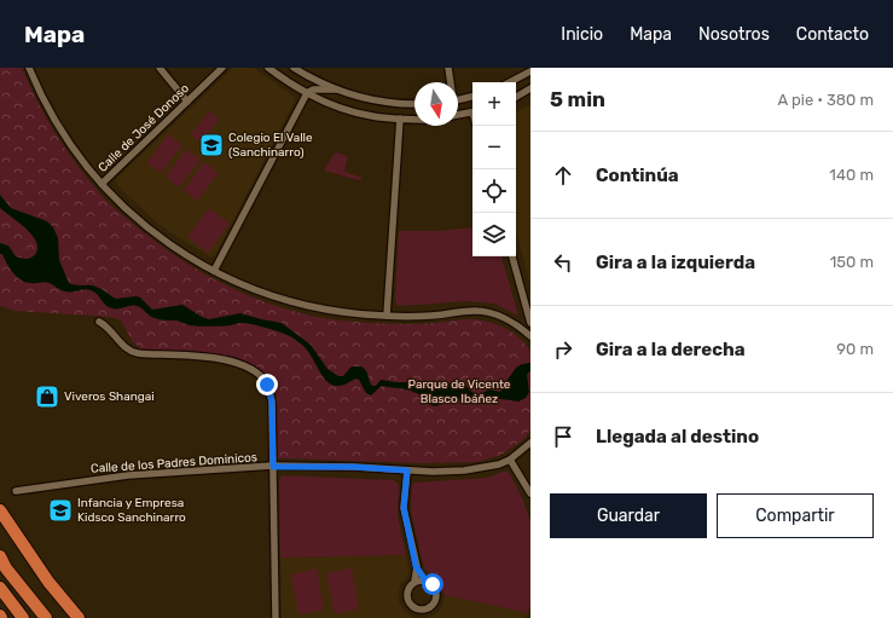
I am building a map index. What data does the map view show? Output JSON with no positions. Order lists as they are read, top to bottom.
{
  "streets": {
    "street": ["Calle de José Donoso", "Calle de los Padres Dominicos"]
  },
  "parks": ["Parque de Vicente Blasco Ibáñez"],
  "places": {
    "school or university": ["Colegio El Valle (Sanchinarro)", "Infancia y Empresa Kidsco Sanchinarro"],
    "shop": ["Viveros Shangai"]
  },
  "north": "bottom",
  "page": {
    "header": "Mapa",
    "nav": [
      "Inicio",
      "Mapa",
      "Nosotros",
      "Contacto"
    ],
    "heading": ["5 min", "A pie · 380 m"],
    "map_buttons": ["+", "−"],
    "list": [
      ["Continúa", "140 m"],
      ["Gira a la izquierda", "150 m"],
      ["Gira a la derecha", "90 m"],
      "Llegada al destino"
    ],
    "buttons": ["Guardar", "Compartir"]
  }
}
